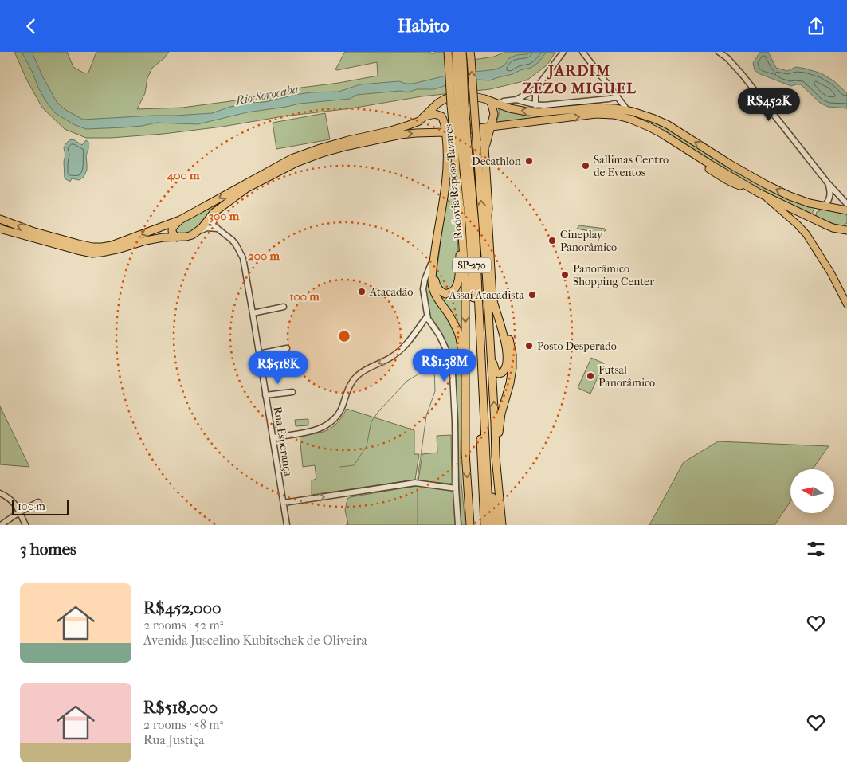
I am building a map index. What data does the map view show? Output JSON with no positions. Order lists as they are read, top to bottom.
{
  "streets": {
    "highway": ["Rodovia Raposo Tavares", "SP-270"],
    "street": ["Rua Esperança"]
  },
  "crossings": [
    ["Rodovia Raposo Tavares", "SP-270"]
  ],
  "districts": ["JARDIM ZEZO MIGUEL"],
  "water": ["Rio Sorocaba"],
  "places": [
    "Decathlon",
    "Sallimas Centro de Eventos",
    "Cineplay Panorâmico",
    "Panorâmico Shopping Center",
    "Atacadão",
    "Assaí Atacadista",
    "Posto Desperado",
    "Futsal Panorâmico"
  ],
  "scale_bar": "100 m",
  "north": "left",
  "page": {
    "header": "Habito",
    "price": ["R$452K", "R$1.38M", "R$518K"],
    "scale": "100 m",
    "heading": "3 homes",
    "list": [
      {
        "name": "R$452,000",
        "note": "2 rooms · 52 m² · Avenida Juscelino Kubitschek de Oliveira"
      },
      {
        "name": "R$518,000",
        "note": "2 rooms · 58 m² · Rua Justiça"
      }
    ]
  },
  "rings": [
    "400 m",
    "300 m",
    "200 m",
    "100 m"
  ]
}
